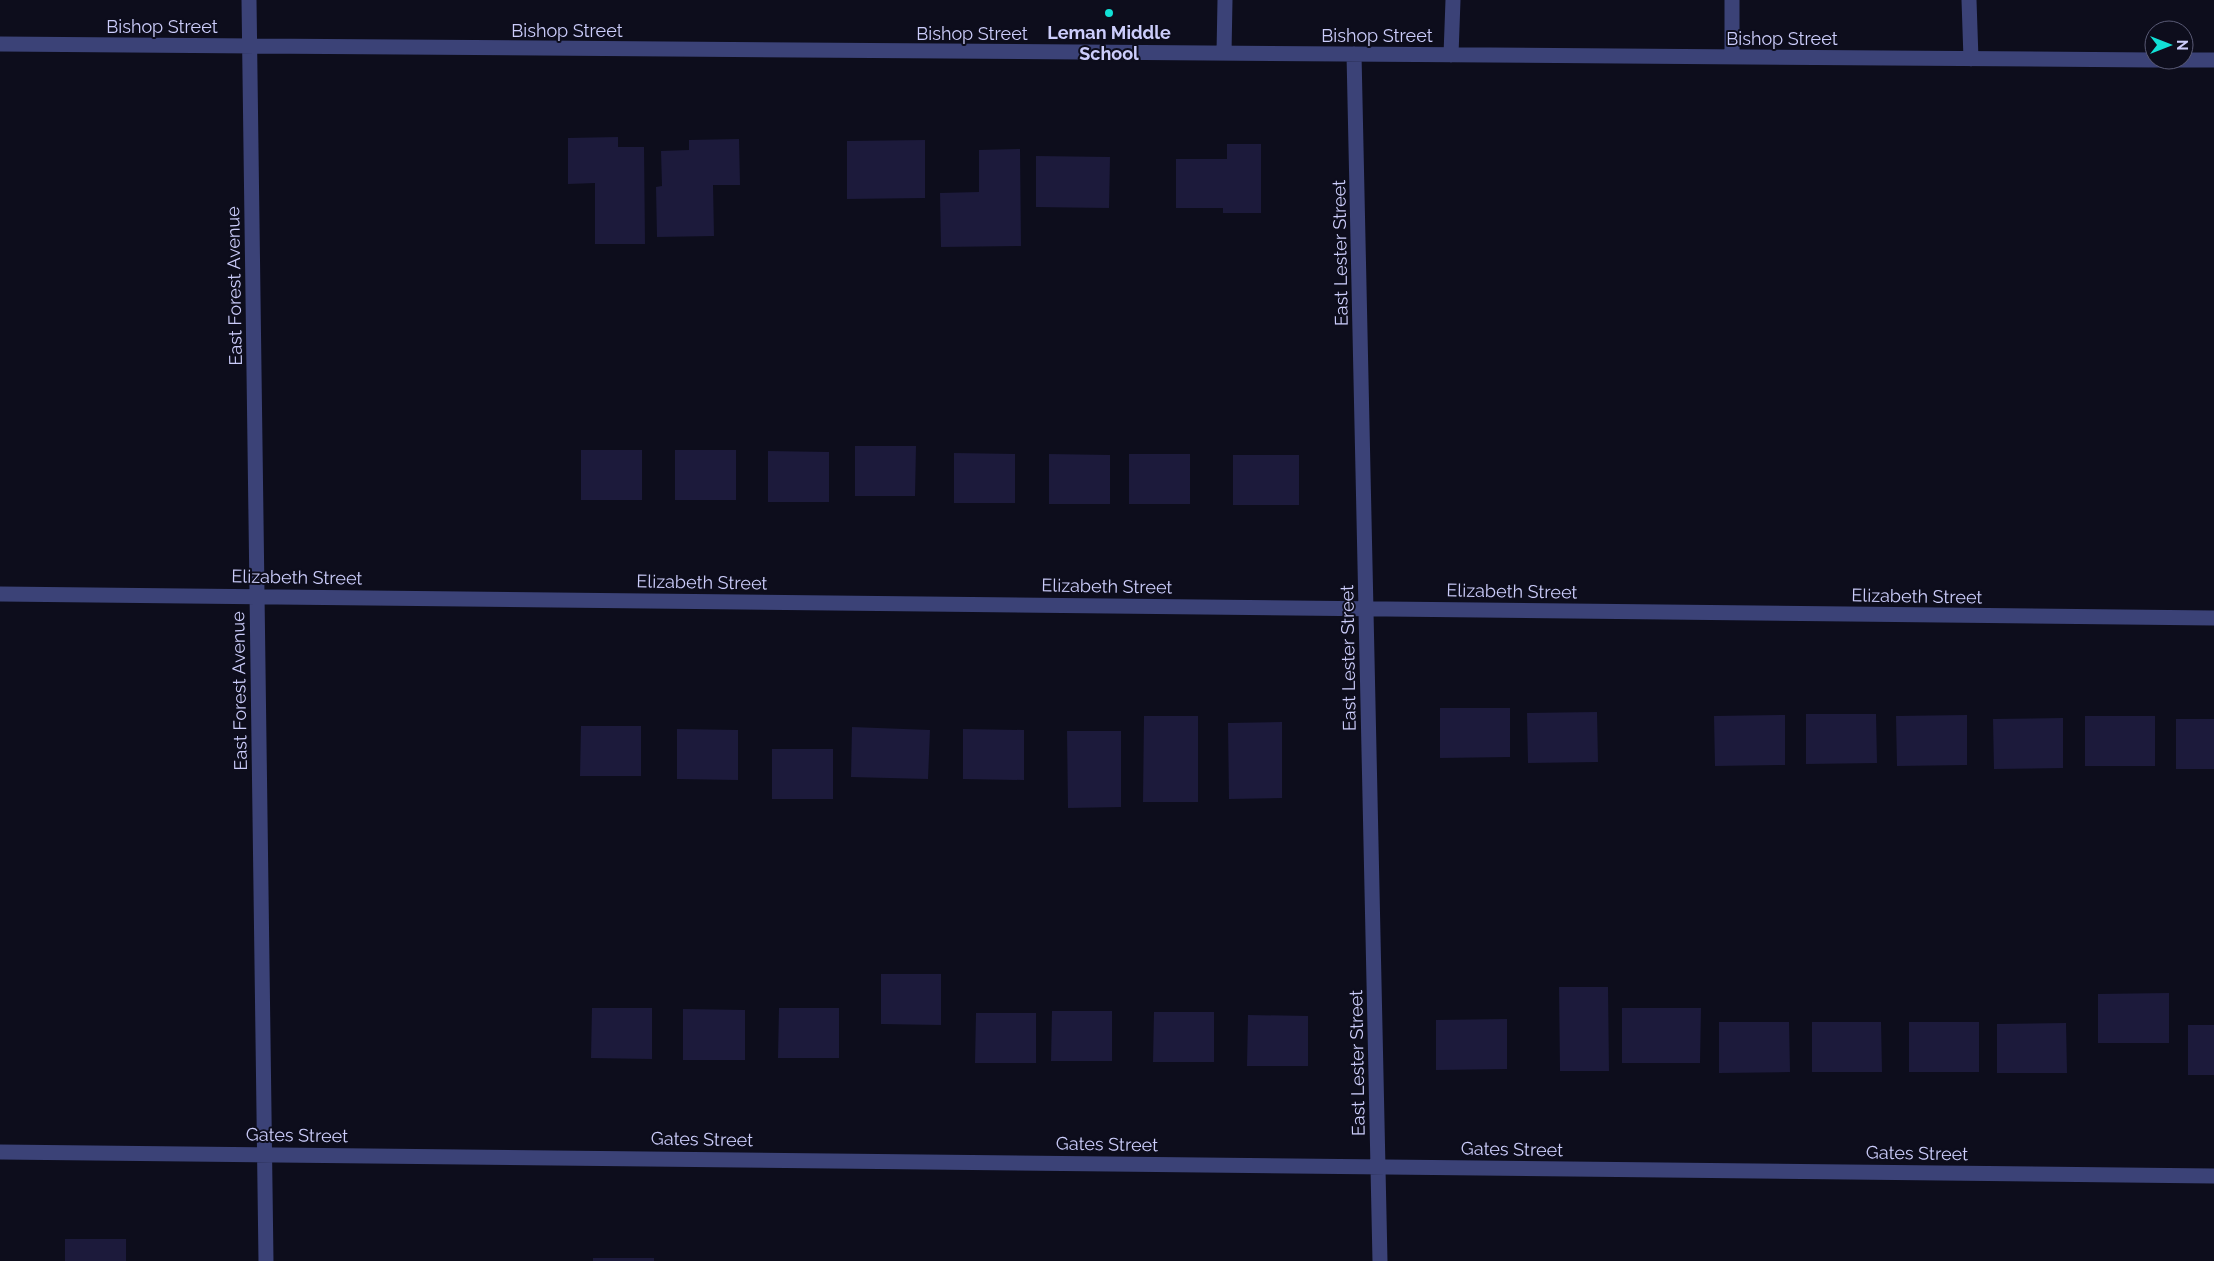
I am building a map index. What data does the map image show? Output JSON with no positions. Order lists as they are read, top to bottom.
{
  "streets": {
    "street": [
      "Bishop Street",
      "East Lester Street",
      "East Forest Avenue",
      "Elizabeth Street",
      "Gates Street"
    ]
  },
  "crossings": [
    ["Bishop Street", "East Lester Street"],
    ["Bishop Street", "East Forest Avenue"],
    ["East Lester Street", "Elizabeth Street"],
    ["East Lester Street", "Gates Street"],
    ["East Forest Avenue", "Elizabeth Street"],
    ["East Forest Avenue", "Gates Street"]
  ],
  "places": ["Leman Middle School"],
  "north": "right"
}
